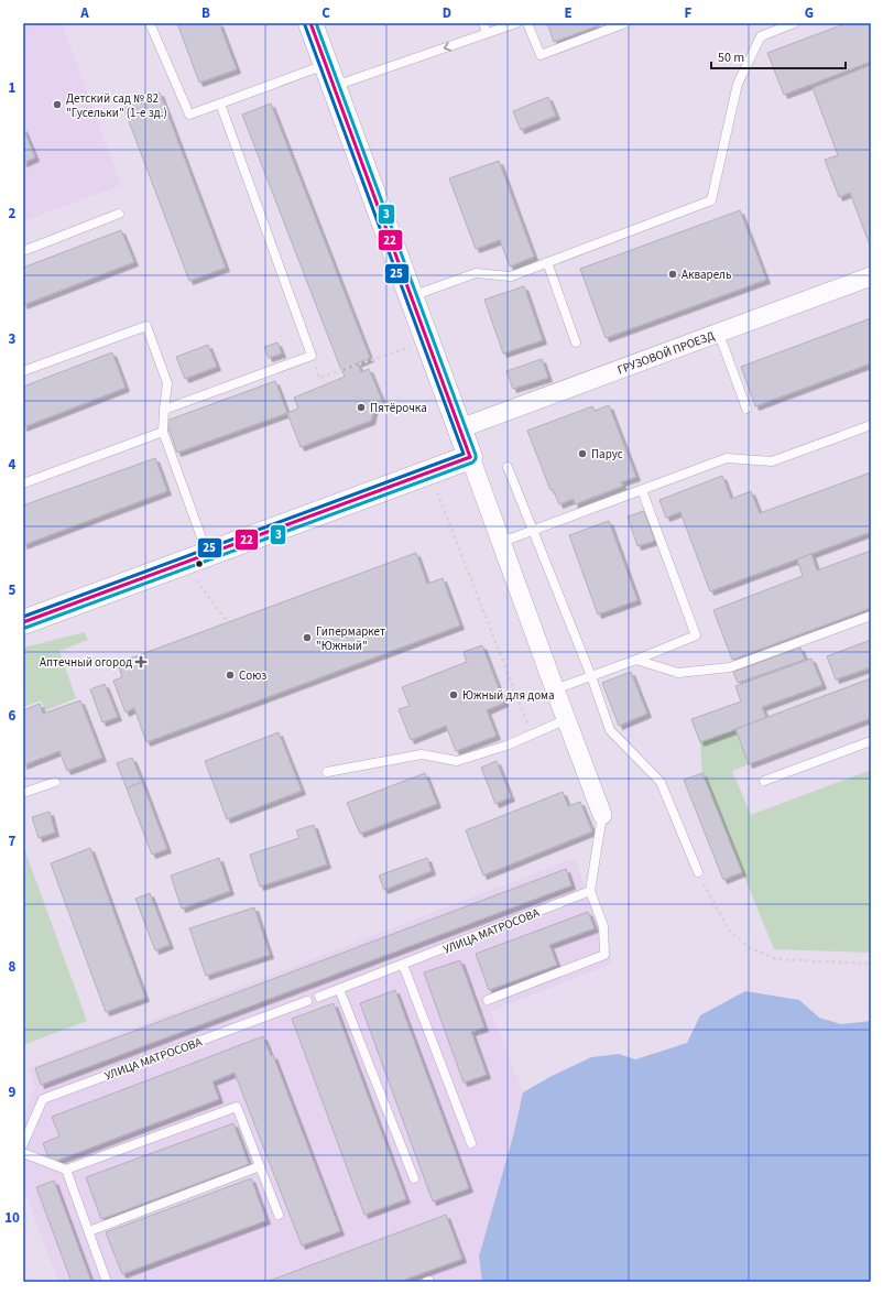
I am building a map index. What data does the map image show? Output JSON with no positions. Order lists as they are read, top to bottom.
{
  "streets": {
    "street": ["ГРУЗОВОЙ ПРОЕЗД"],
    "lane": ["УЛИЦА МАТРОСОВА"]
  },
  "places": {
    "other": [
      "Детский сад № 82 \"Гусельки\" (1-е зд.)",
      "Акварель",
      "Пятёрочка",
      "Парус",
      "Гипермаркет \"Южный\"",
      "Союз",
      "Южный для дома"
    ],
    "health": ["Аптечный огород"]
  },
  "lines": ["transit line 22", "transit line 3", "transit line 25"],
  "scale_bar": "50 m",
  "grid": {
    "columns": [
      "A",
      "B",
      "C",
      "D",
      "E",
      "F",
      "G"
    ],
    "rows": [
      "1",
      "2",
      "3",
      "4",
      "5",
      "6",
      "7",
      "8",
      "9",
      "10"
    ]
  }
}
